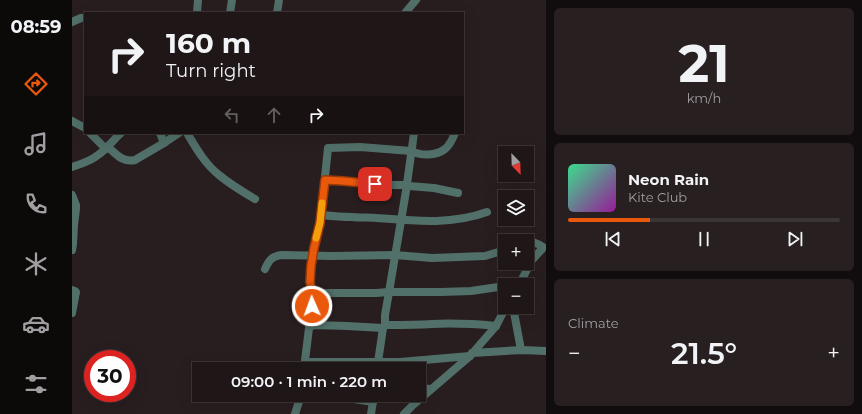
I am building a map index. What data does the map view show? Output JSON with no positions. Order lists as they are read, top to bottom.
{
  "north": "bottom right",
  "page": {
    "tabs": "08:59",
    "tile": [
      ["21", "km/h"],
      "Climate"
    ],
    "turn": ["160 m", "Turn right"],
    "map_buttons": ["+", "−"],
    "song": ["Neon Rain", "Kite Club"],
    "heat": ["−", "21.5°", "+"],
    "limit": "30",
    "trip": "09:00 · 1 min · 220 m"
  }
}
